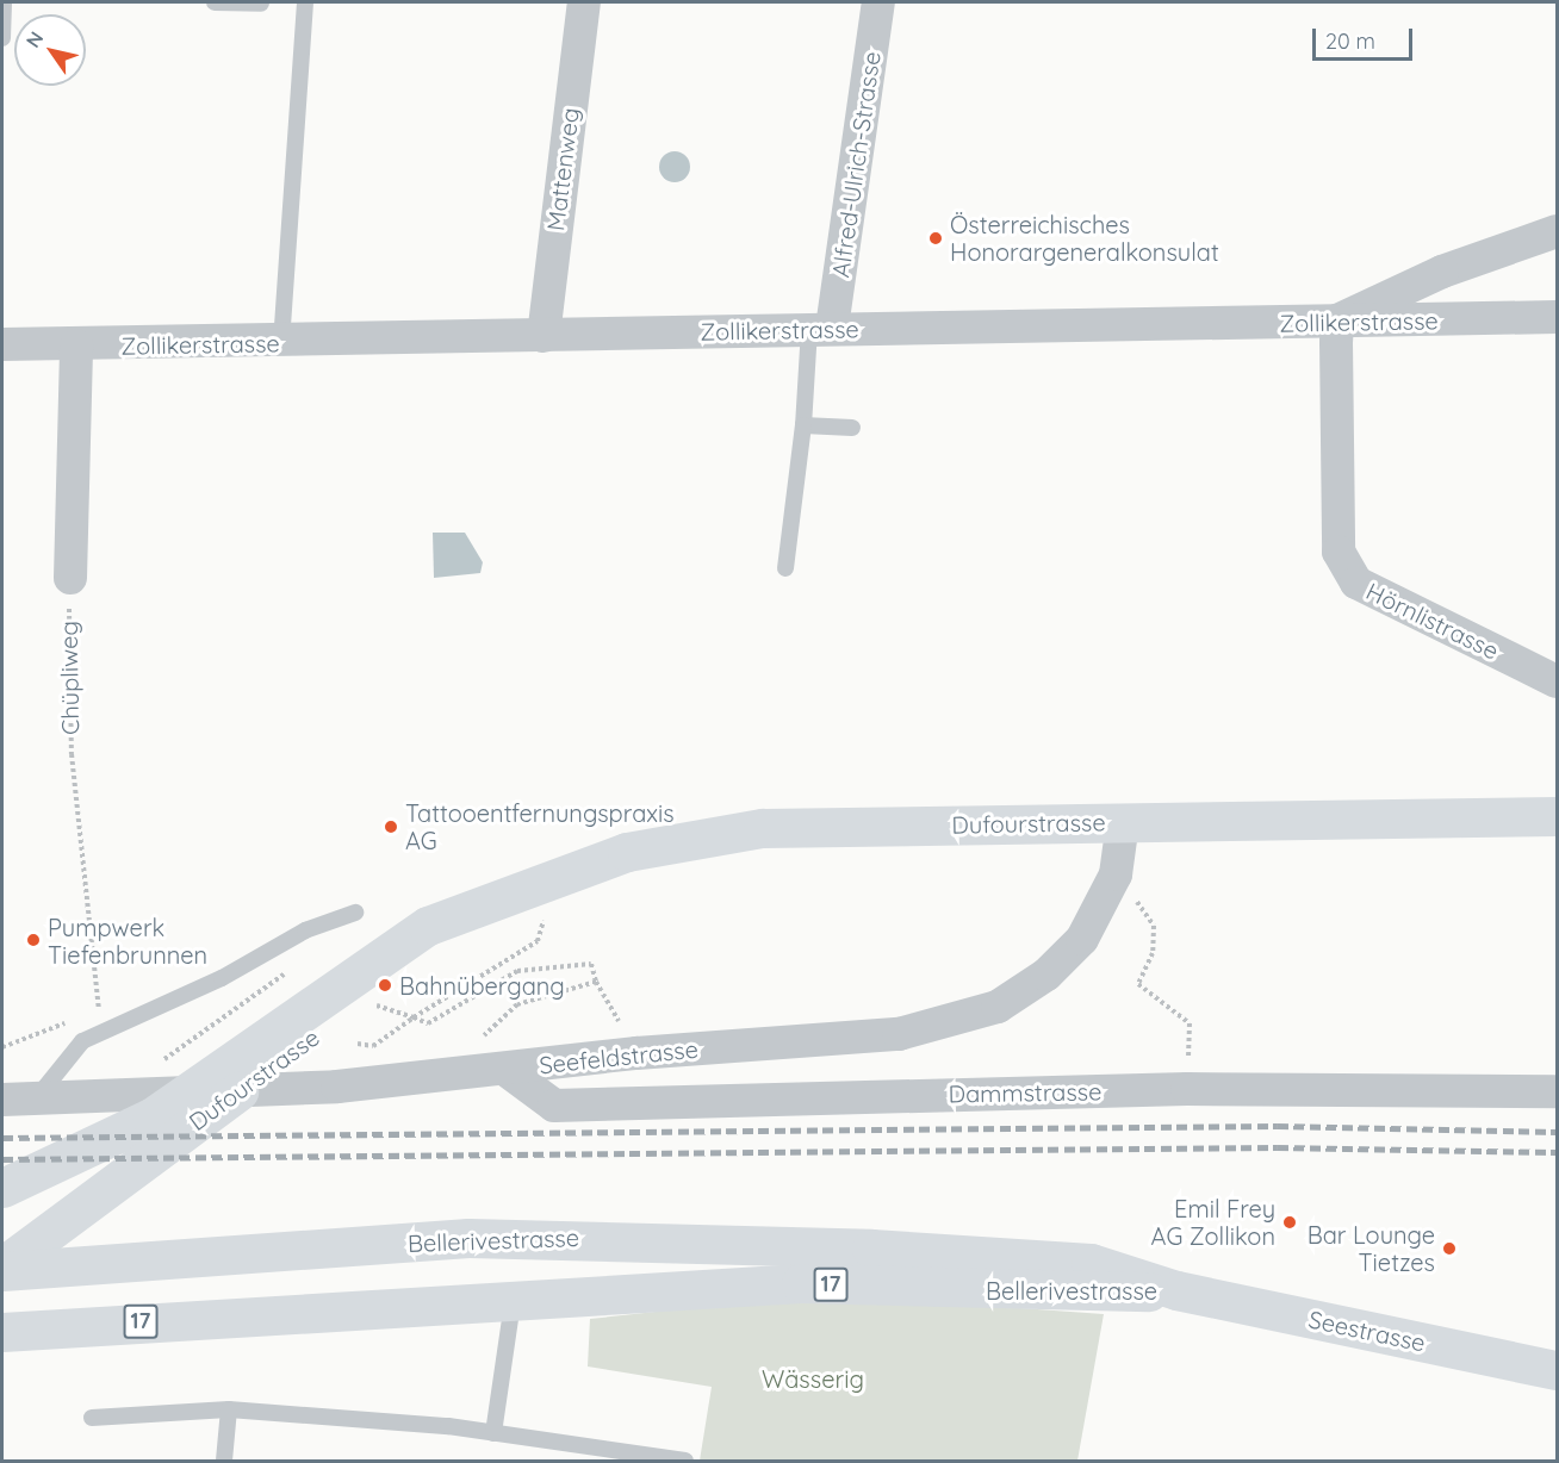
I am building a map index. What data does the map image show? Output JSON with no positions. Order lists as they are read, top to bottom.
{
  "streets": {
    "main road": [
      "Dufourstrasse",
      "Bellerivestrasse",
      "17",
      "Seestrasse"
    ],
    "street": [
      "Alfred-Ulrich-Strasse",
      "Mattenweg",
      "Zollikerstrasse",
      "Hörnlistrasse",
      "Seefeldstrasse",
      "Dammstrasse"
    ],
    "path": ["Chüpliweg"]
  },
  "crossings": [
    ["Alfred-Ulrich-Strasse", "Zollikerstrasse"],
    ["Mattenweg", "Zollikerstrasse"],
    ["Zollikerstrasse", "Hörnlistrasse"],
    ["Dufourstrasse", "Seefeldstrasse"],
    ["Dufourstrasse", "Bellerivestrasse"],
    ["Seefeldstrasse", "Dammstrasse"],
    ["Bellerivestrasse", "Seestrasse"]
  ],
  "parks": ["Wässerig"],
  "places": [
    "Österreichisches Honorargeneralkonsulat",
    "Tattooentfernungspraxis AG",
    "Pumpwerk Tiefenbrunnen",
    "Bahnübergang",
    "Emil Frey AG Zollikon",
    "Bar Lounge Tietzes"
  ],
  "scale_bar": "20 m",
  "north": "top left"
}
